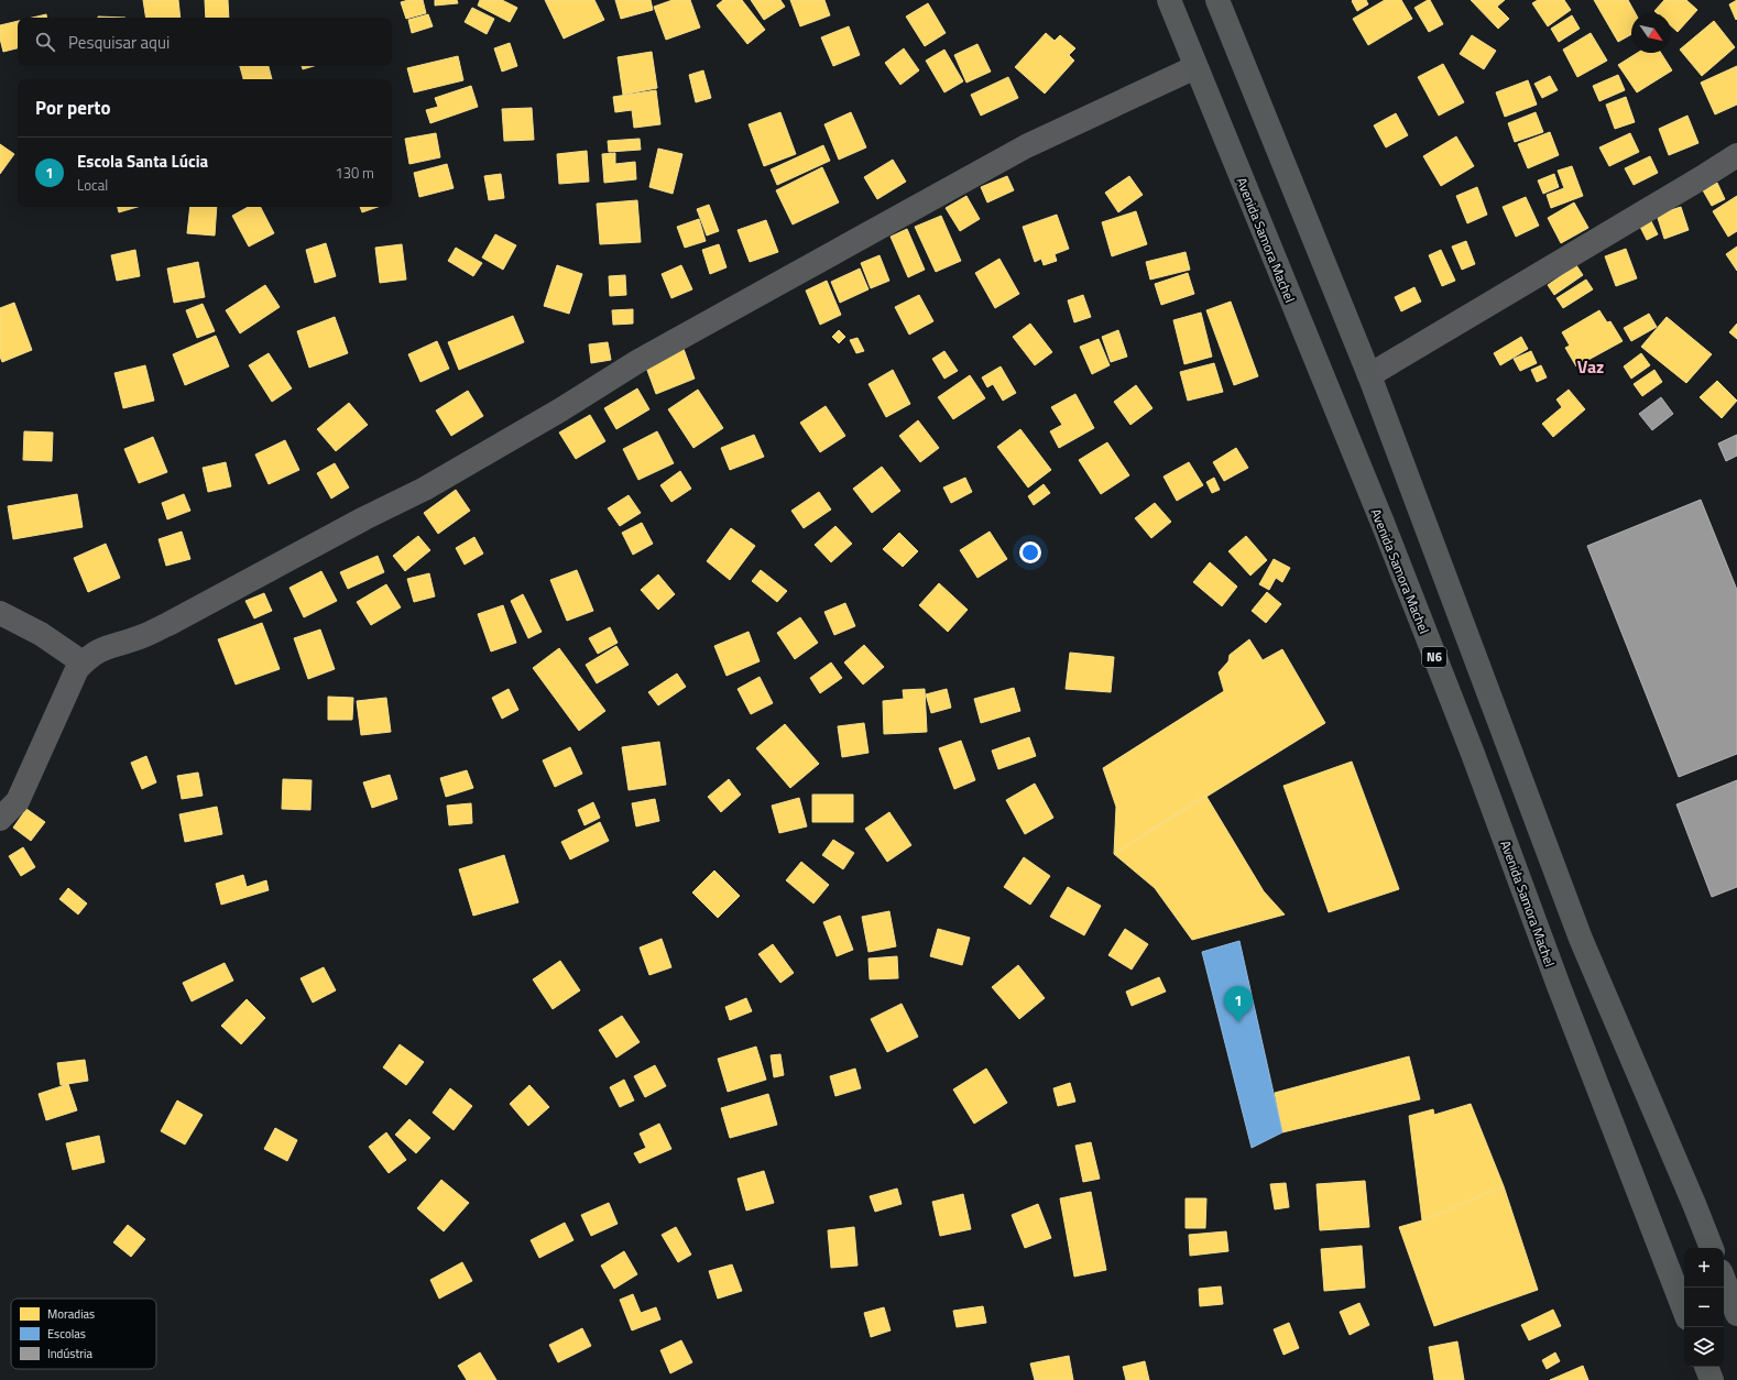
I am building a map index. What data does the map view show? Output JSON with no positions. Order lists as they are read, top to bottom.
{
  "streets": {
    "highway": ["Avenida Samora Machel", "N6"]
  },
  "districts": ["Vaz"],
  "legend": ["Moradias", "Escolas", "Indústria"],
  "north": "bottom right",
  "page": {
    "search": "Pesquisar aqui",
    "heading": "Por perto",
    "list": [
      {
        "mark": "1",
        "name": "Escola Santa Lúcia",
        "note": "Local",
        "value": "130 m"
      }
    ],
    "pins": "1",
    "map_buttons": ["+", "−"]
  }
}
